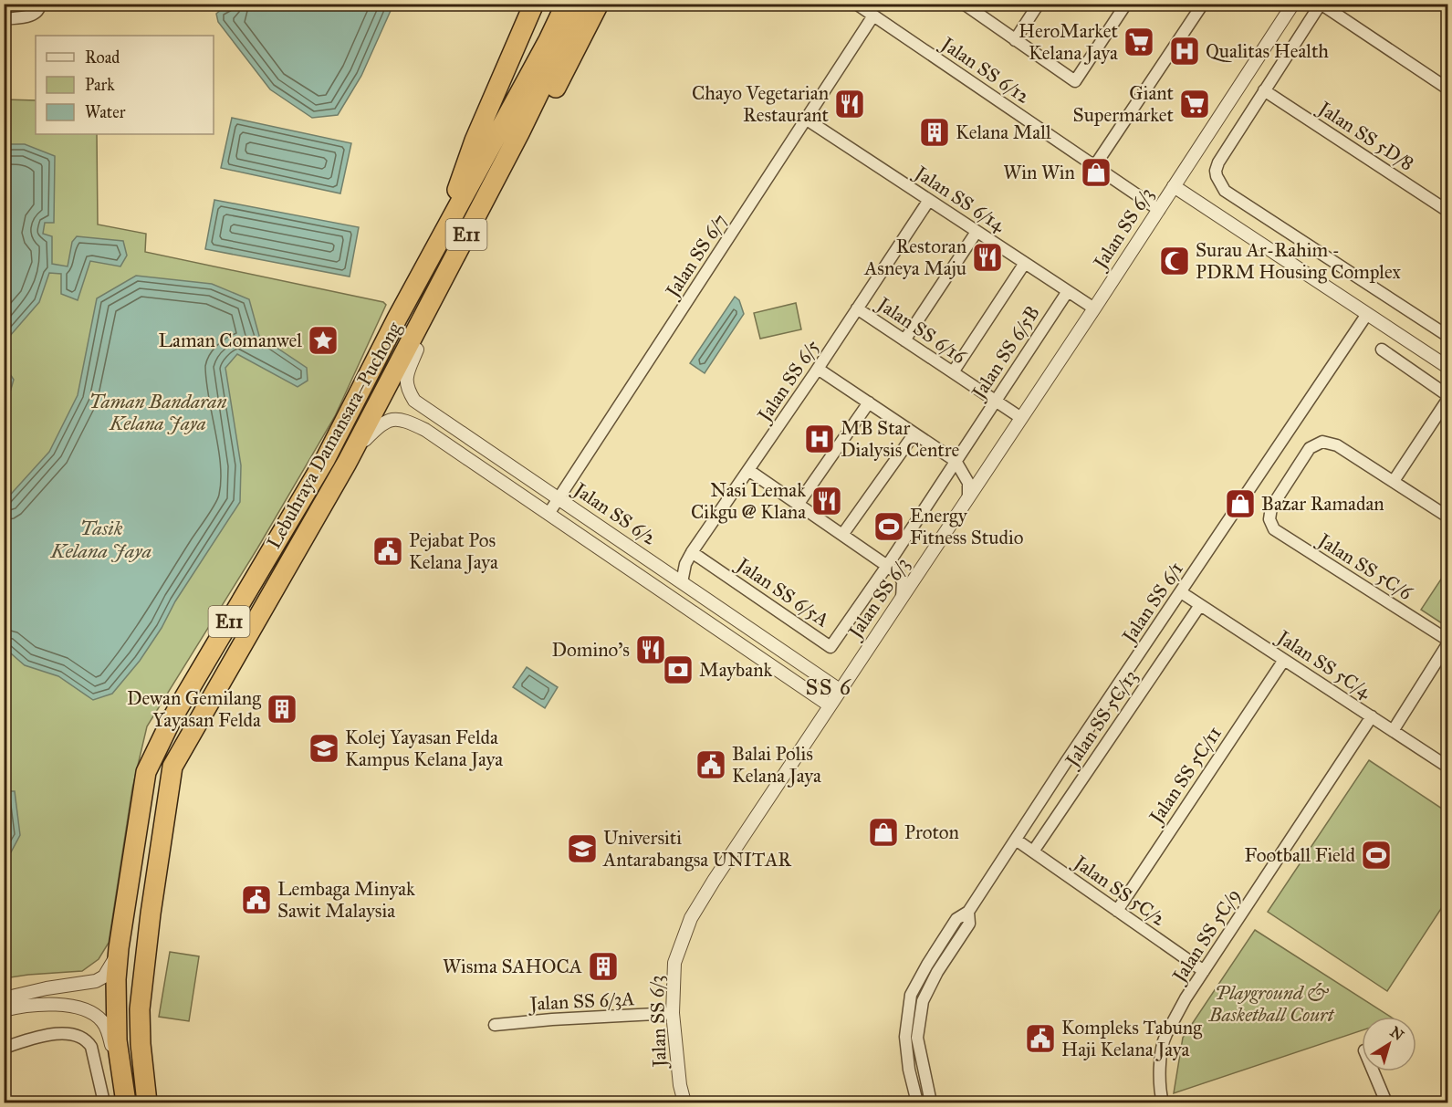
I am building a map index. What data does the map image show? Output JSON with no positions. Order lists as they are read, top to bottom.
{
  "streets": {
    "highway": ["E11", "Lebuhraya Damansara–Puchong"],
    "street": [
      "Jalan SS 6/12",
      "Jalan SS 5D/8",
      "Jalan SS 6/14",
      "Jalan SS 6/3",
      "Jalan SS 6/7",
      "Jalan SS 6/16",
      "Jalan SS 6/5B",
      "Jalan SS 6/5",
      "Jalan SS 6/2",
      "Jalan SS 5C/6",
      "Jalan SS 6/5A",
      "Jalan SS 6/1",
      "Jalan SS 5C/4",
      "Jalan SS 5C/13",
      "Jalan SS 5C/11",
      "Jalan SS 5C/2",
      "Jalan SS 5C/9",
      "Jalan SS 6/3A"
    ]
  },
  "crossings": [
    ["Jalan SS 6/12", "Jalan SS 6/3"],
    ["Jalan SS 6/12", "Jalan SS 6/7"],
    ["Jalan SS 6/14", "Jalan SS 6/3"],
    ["Jalan SS 6/14", "Jalan SS 6/7"],
    ["Jalan SS 6/14", "Jalan SS 6/5B"],
    ["Jalan SS 6/14", "Jalan SS 6/5"],
    ["Jalan SS 6/3", "Jalan SS 6/16"],
    ["Jalan SS 6/3", "Jalan SS 6/2"],
    ["Jalan SS 6/3", "Jalan SS 6/3A"],
    ["Jalan SS 6/7", "Jalan SS 6/2"],
    ["Jalan SS 6/16", "Jalan SS 6/5B"],
    ["Jalan SS 6/16", "Jalan SS 6/5"],
    ["Jalan SS 6/5B", "Jalan SS 6/5A"],
    ["Jalan SS 6/5", "Jalan SS 6/2"],
    ["Jalan SS 6/5", "Jalan SS 6/5A"],
    ["Jalan SS 6/1", "Jalan SS 5C/4"],
    ["Jalan SS 6/1", "Jalan SS 5C/2"],
    ["Jalan SS 5C/4", "Jalan SS 5C/13"],
    ["Jalan SS 5C/4", "Jalan SS 5C/11"],
    ["Jalan SS 5C/4", "Jalan SS 5C/9"],
    ["Jalan SS 5C/13", "Jalan SS 5C/2"],
    ["Jalan SS 5C/11", "Jalan SS 5C/2"],
    ["Jalan SS 5C/2", "Jalan SS 5C/9"]
  ],
  "districts": ["SS 6"],
  "water": ["Tasik Kelana Jaya"],
  "parks": ["Taman Bandaran Kelana Jaya", "Playground & Basketball Court"],
  "places": {
    "supermarket": ["HeroMarket Kelana Jaya", "Giant Supermarket"],
    "hospital": ["Qualitas Health", "MB Star Dialysis Centre"],
    "restaurant": [
      "Chayo Vegetarian Restaurant",
      "Restoran Asneya Maju",
      "Nasi Lemak Cikgu @ Klana",
      "Domino's"
    ],
    "building": ["Kelana Mall", "Dewan Gemilang Yayasan Felda", "Wisma SAHOCA"],
    "shop": ["Win Win", "Bazar Ramadan", "Proton"],
    "mosque": ["Surau Ar-Rahim - PDRM Housing Complex"],
    "place": ["Laman Comanwel"],
    "sports": ["Energy Fitness Studio", "Football Field"],
    "public building": [
      "Pejabat Pos Kelana Jaya",
      "Balai Polis Kelana Jaya",
      "Lembaga Minyak Sawit Malaysia",
      "Kompleks Tabung Haji Kelana Jaya"
    ],
    "bank": ["Maybank"],
    "school or university": ["Kolej Yayasan Felda Kampus Kelana Jaya", "Universiti Antarabangsa UNITAR"]
  },
  "legend": ["Road", "Park", "Water"],
  "north": "top right"
}
